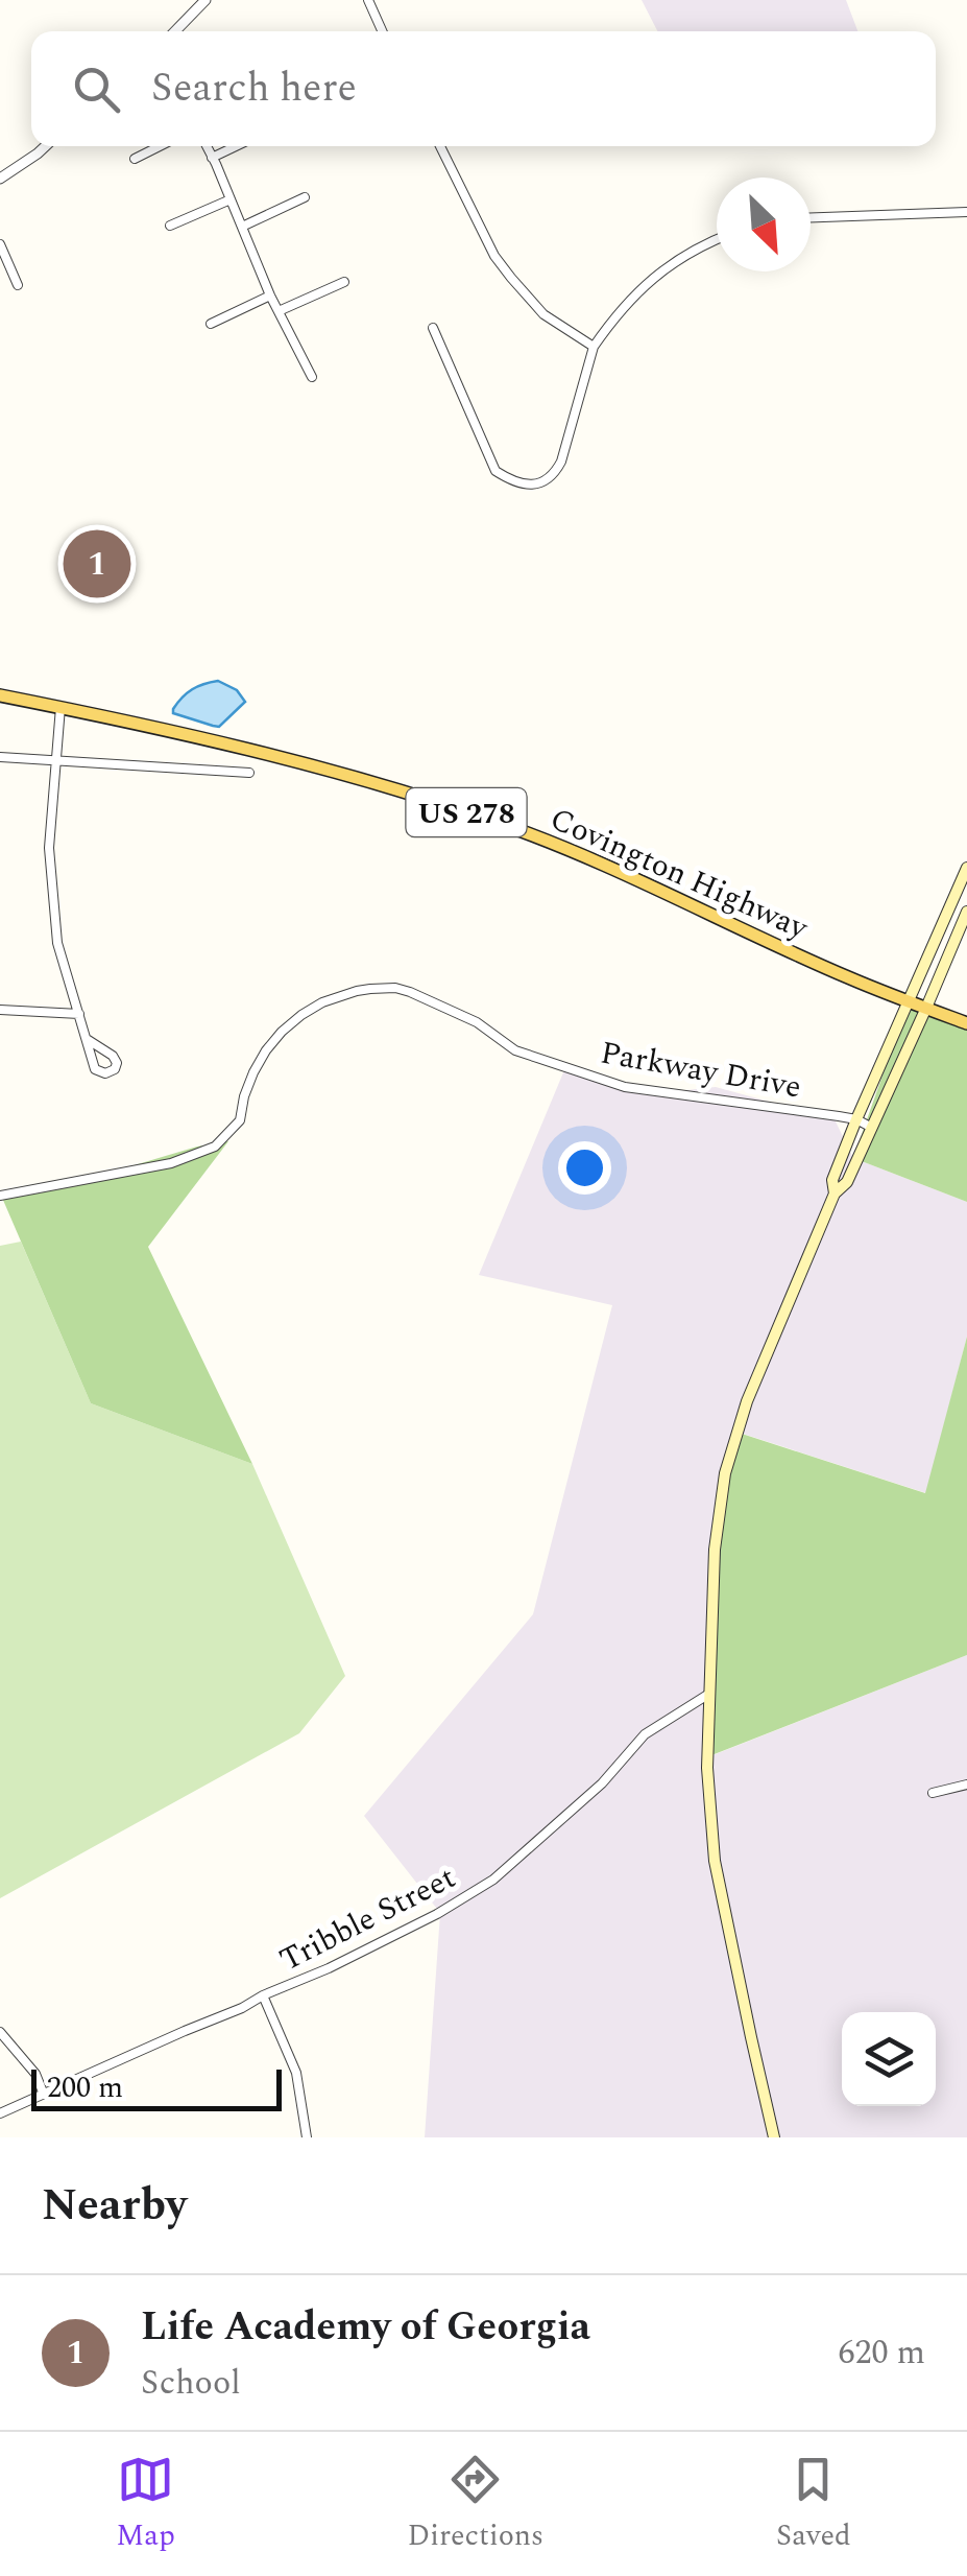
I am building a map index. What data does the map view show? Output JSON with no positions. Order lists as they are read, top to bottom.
{
  "streets": {
    "main road": ["US 278", "Covington Highway"],
    "street": ["Parkway Drive", "Tribble Street"]
  },
  "scale_bar": "200 m",
  "north": "bottom right",
  "page": {
    "search": "Search here",
    "pins": "1",
    "scale": "200 m",
    "heading": "Nearby",
    "list": [
      {
        "mark": "1",
        "name": "Life Academy of Georgia",
        "note": "School",
        "value": "620 m"
      }
    ],
    "nav": ["Map", "Directions", "Saved"]
  }
}
